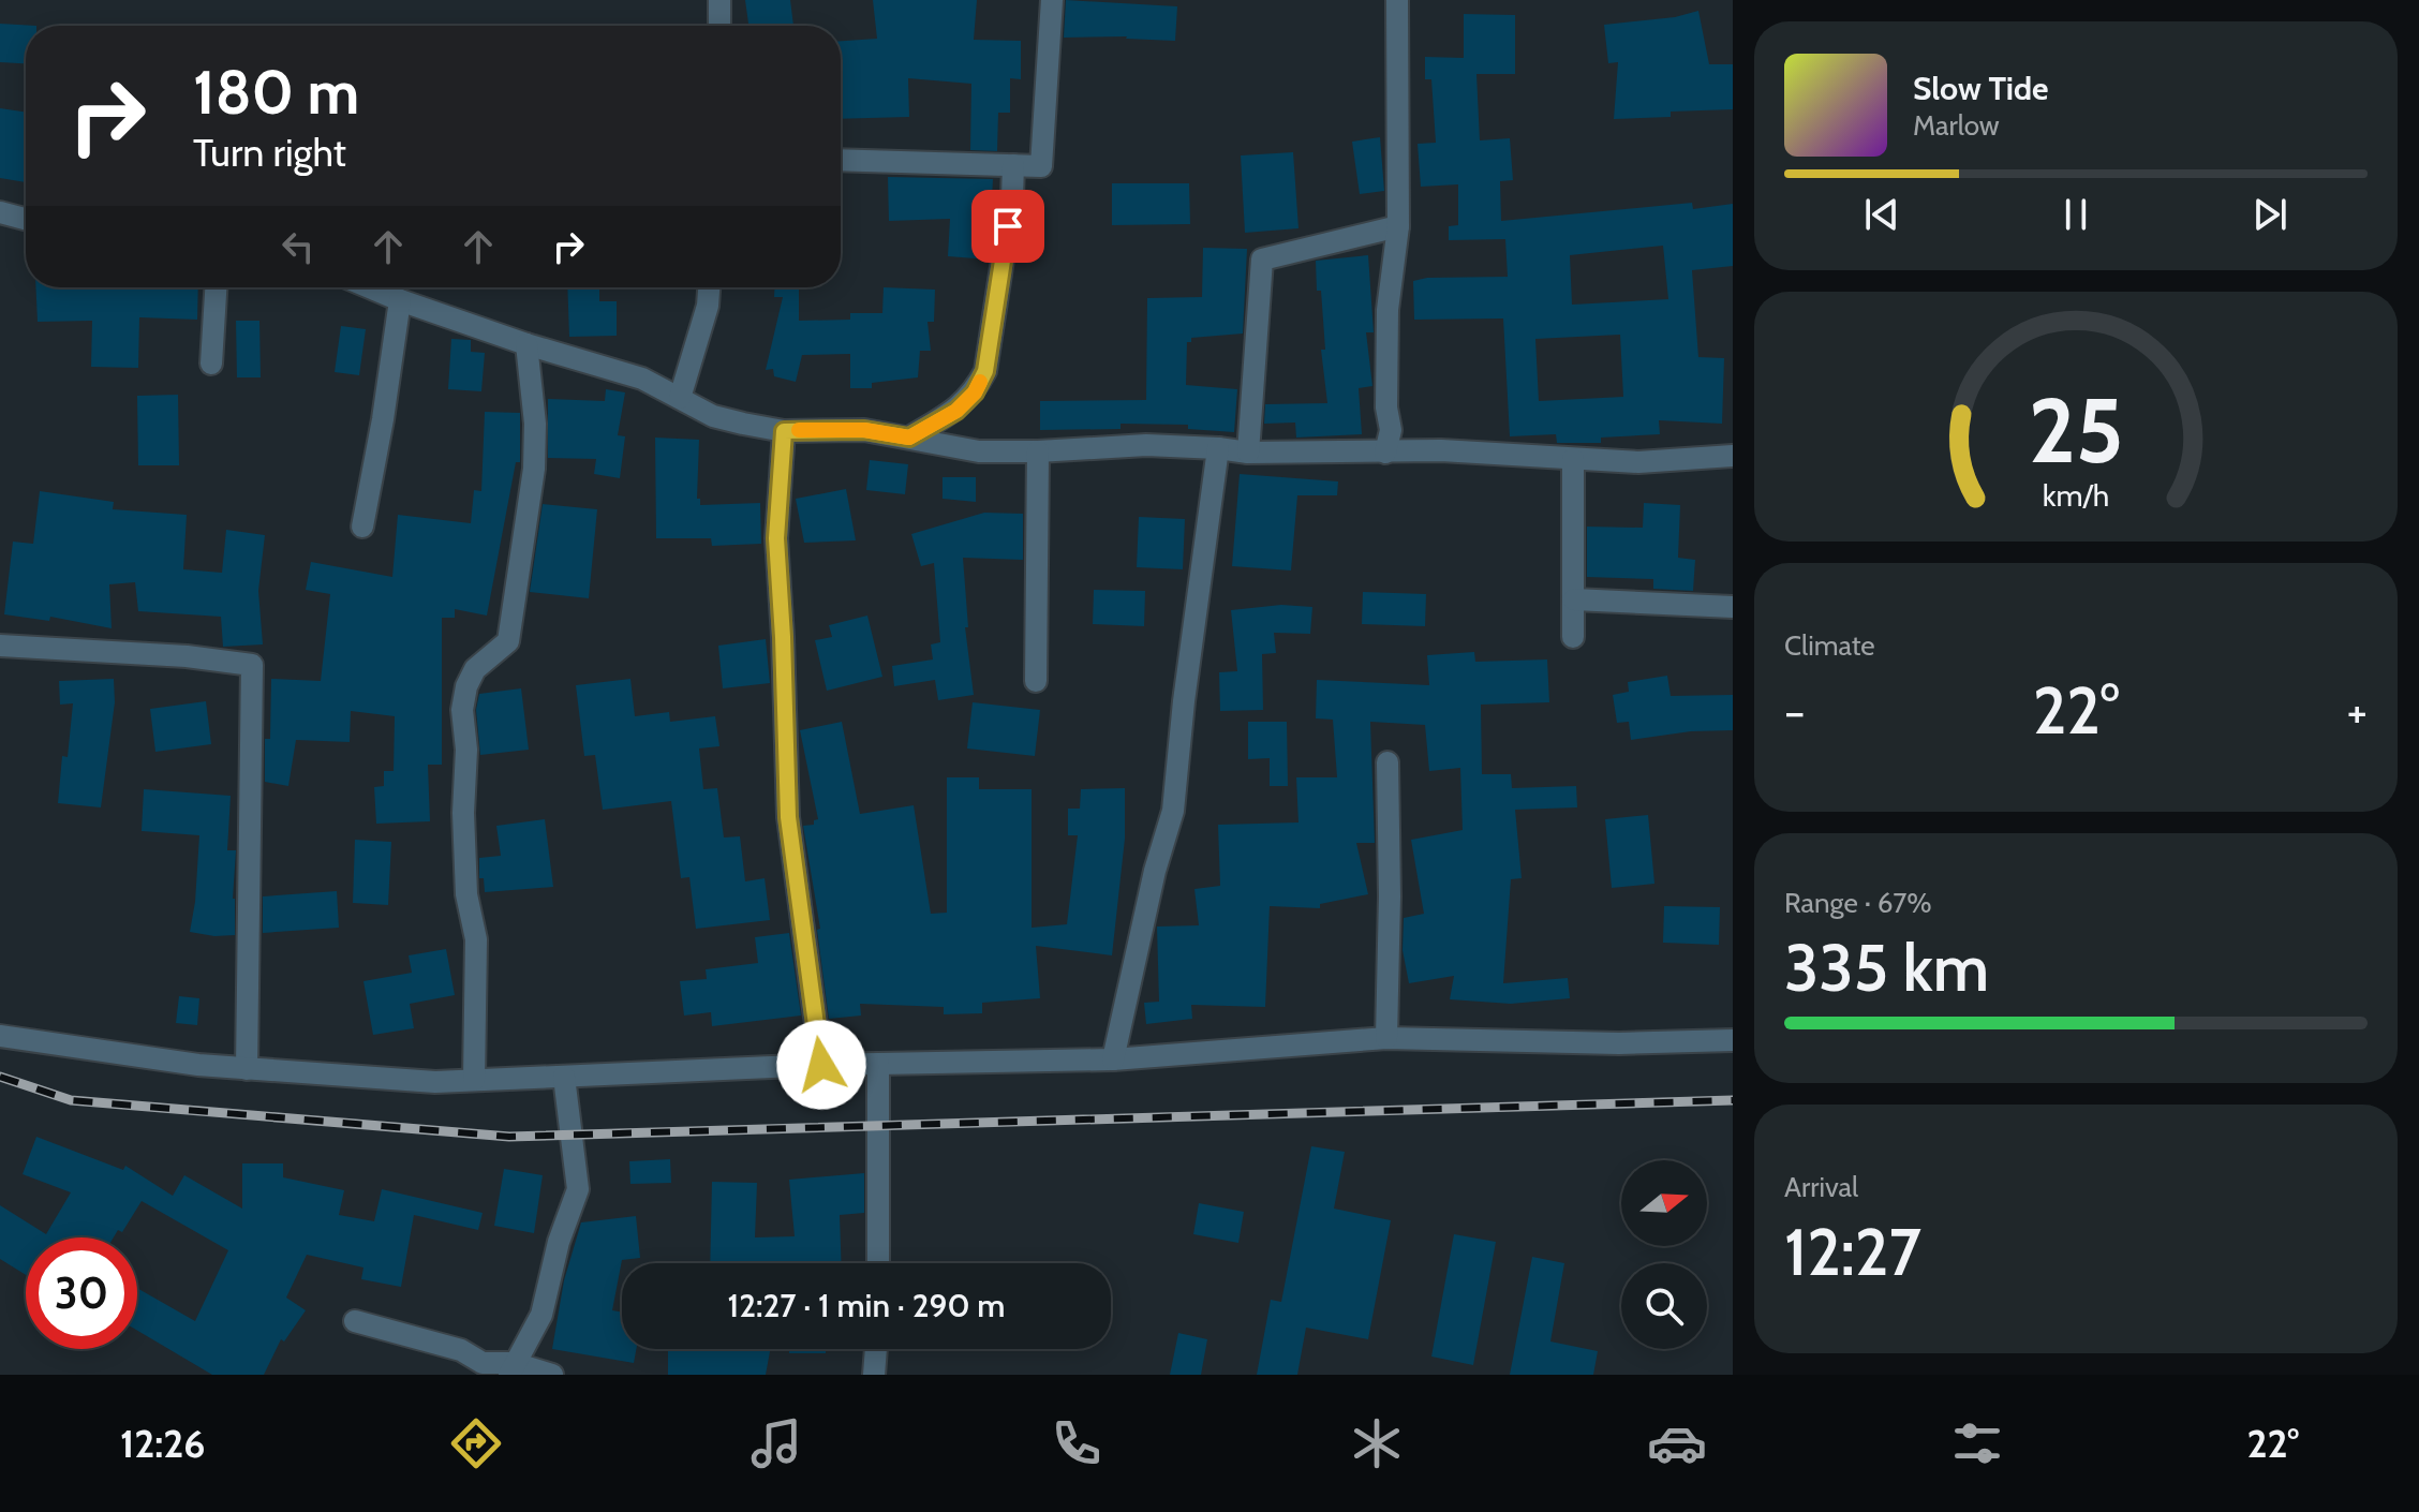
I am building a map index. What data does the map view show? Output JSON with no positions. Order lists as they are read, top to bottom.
{
  "north": "right",
  "page": {
    "turn": ["180 m", "Turn right"],
    "song": ["Slow Tide", "Marlow"],
    "tile": [
      "Climate",
      ["Range · 67%", "335 km"],
      ["Arrival", "12:27"]
    ],
    "heat": ["−", "22°", "+"],
    "limit": "30",
    "trip": "12:27 · 1 min · 290 m",
    "tabs": ["12:26", "22°"],
    "gauge": ["25", "km/h"]
  }
}
